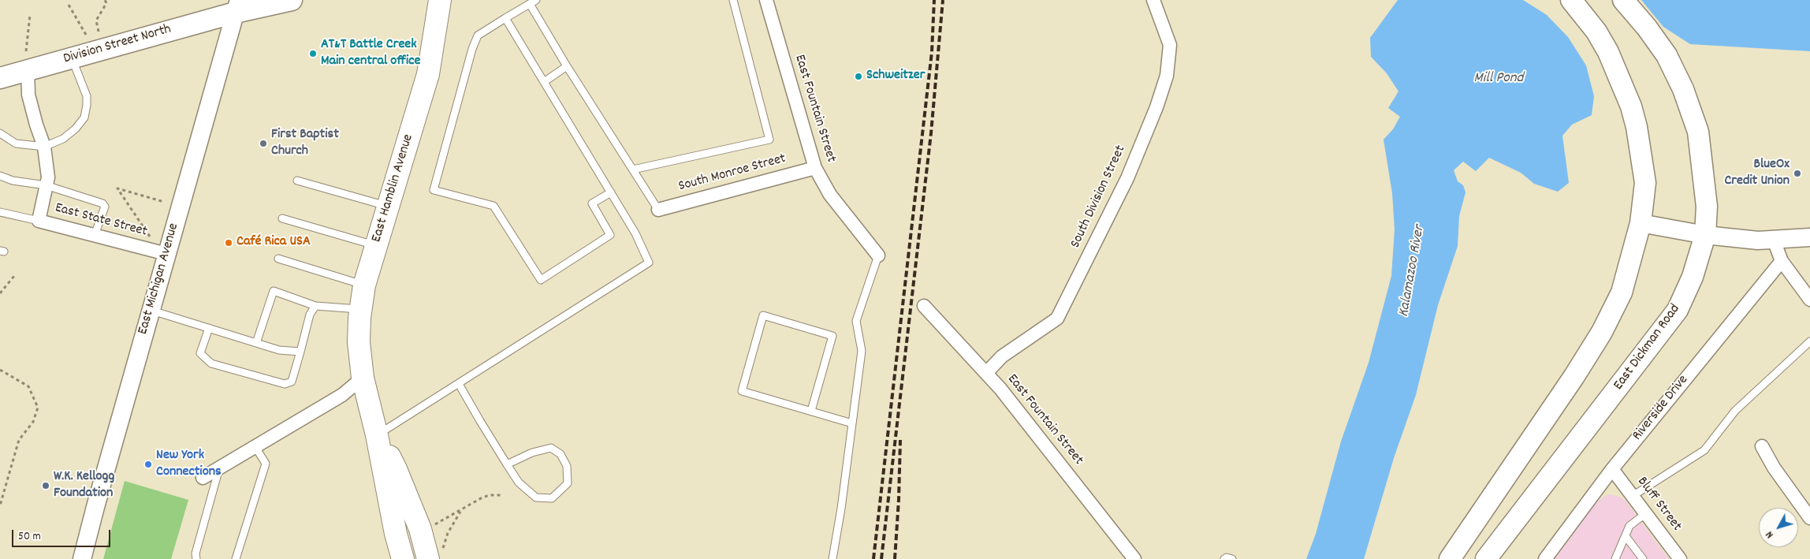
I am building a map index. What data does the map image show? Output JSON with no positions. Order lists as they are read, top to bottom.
{
  "streets": {
    "highway": ["East Hamblin Avenue"],
    "main road": ["Division Street North", "East Dickman Road"],
    "street": [
      "East Fountain Street",
      "South Monroe Street",
      "South Division Street",
      "East State Street",
      "East Michigan Avenue",
      "Riverside Drive",
      "Bluff Street"
    ]
  },
  "crossings": [
    ["Division Street North", "East State Street"],
    ["Division Street North", "East Michigan Avenue"],
    ["East Fountain Street", "South Monroe Street"],
    ["East Fountain Street", "South Division Street"],
    ["East State Street", "East Michigan Avenue"],
    ["Riverside Drive", "Bluff Street"]
  ],
  "water": ["Mill Pond", "Kalamazoo River"],
  "places": [
    "AT&T Battle Creek Main central office",
    "Schweitzer",
    "First Baptist Church",
    "BlueOx Credit Union",
    "Café Rica USA",
    "New York Connections",
    "W.K. Kellogg Foundation"
  ],
  "scale_bar": "50 m",
  "north": "bottom left"
}
